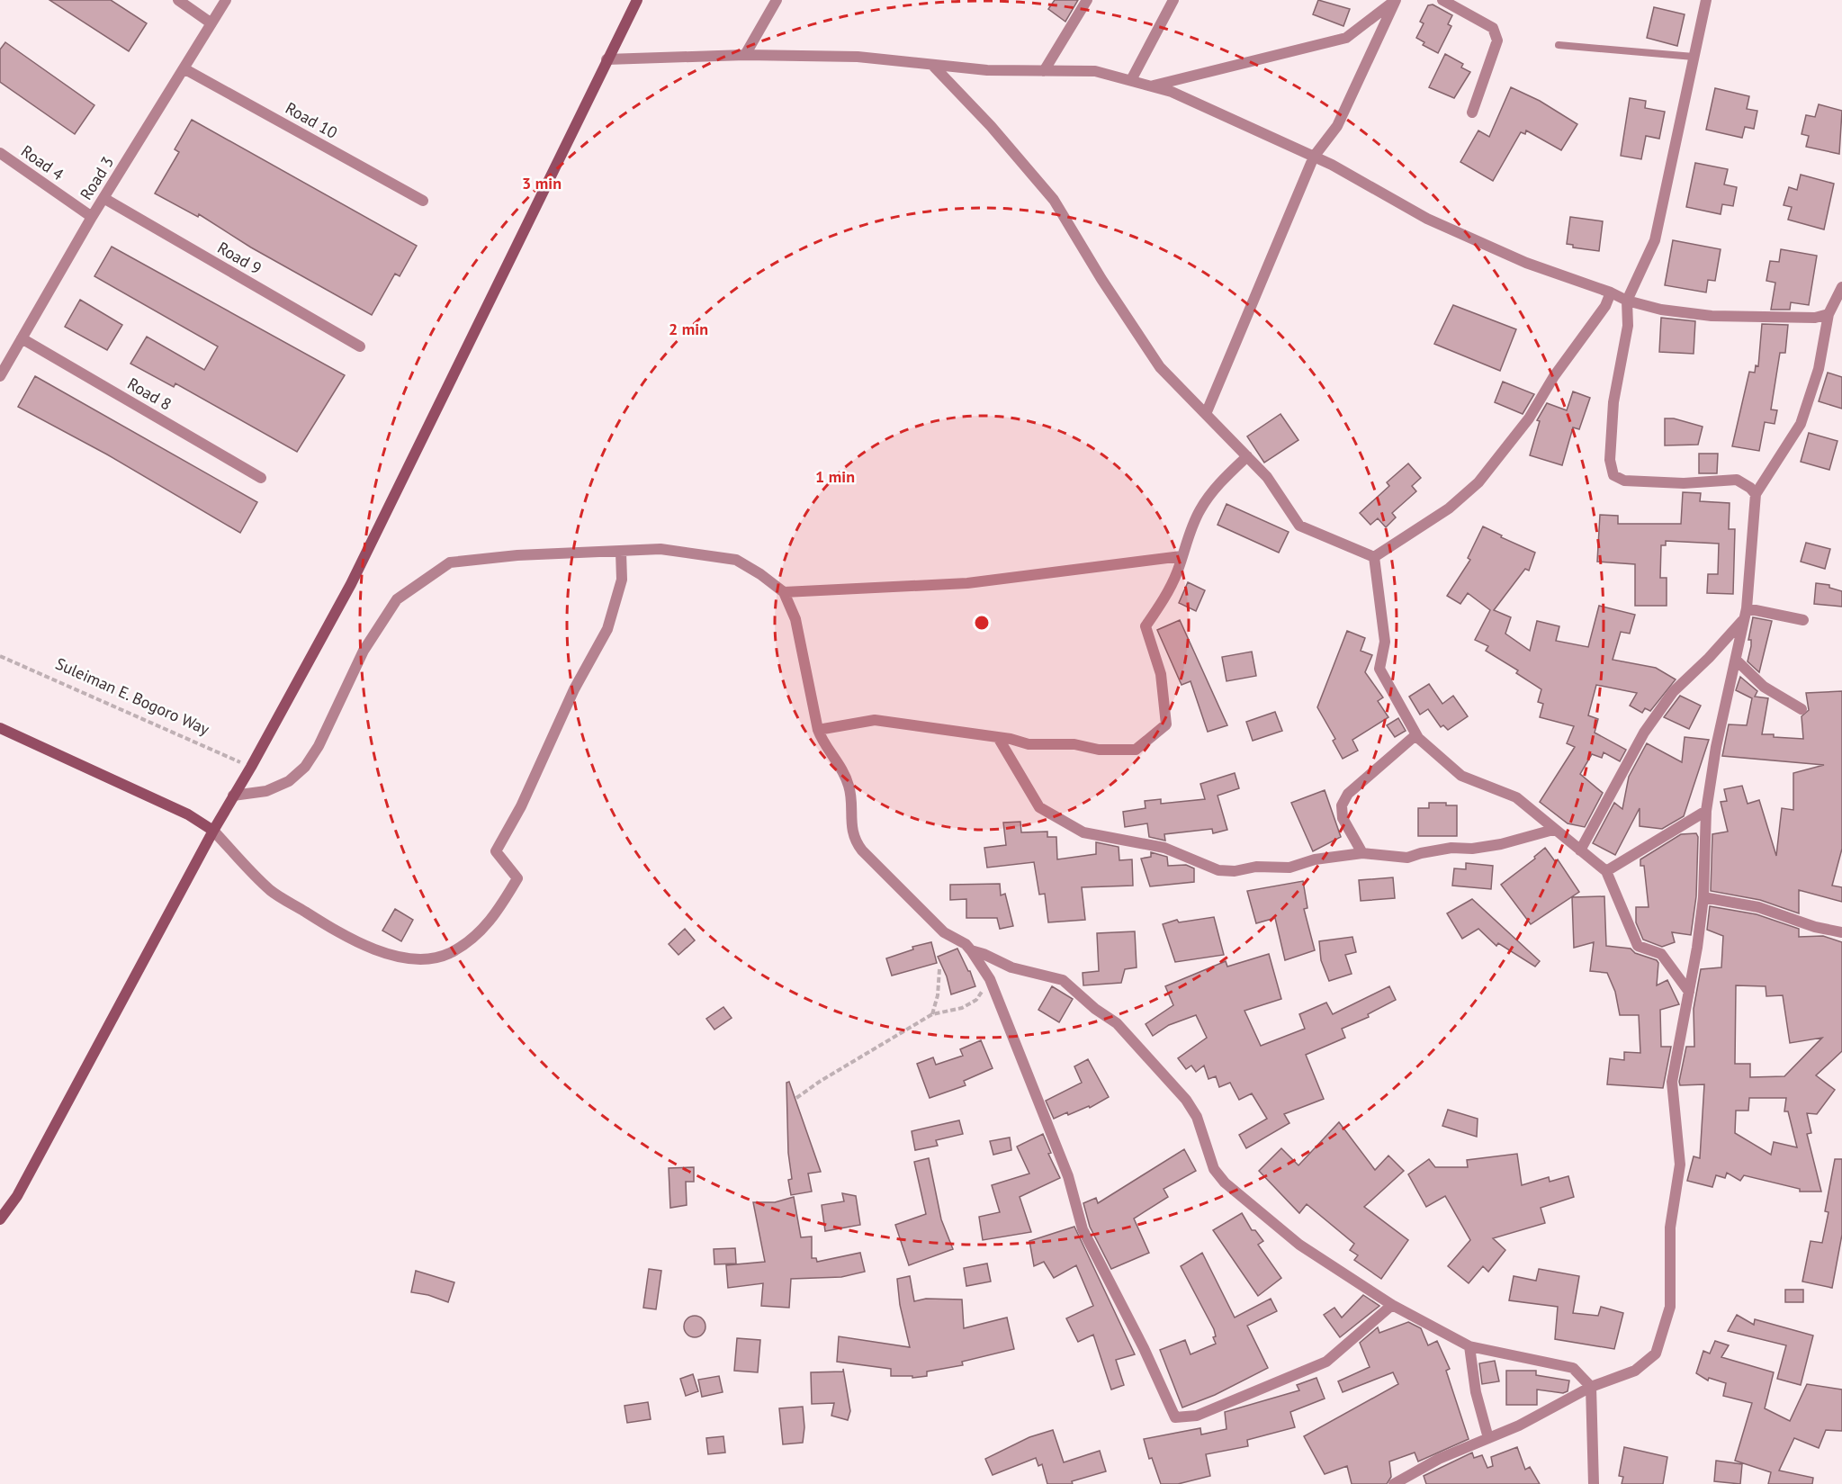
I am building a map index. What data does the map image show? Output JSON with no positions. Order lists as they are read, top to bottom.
{
  "streets": {
    "street": [
      "Road 10",
      "Road 4",
      "Road 3",
      "Road 9",
      "Road 8"
    ],
    "path": ["Suleiman E. Bogoro Way"]
  },
  "crossings": [
    ["Road 10", "Road 3"],
    ["Road 4", "Road 3"],
    ["Road 3", "Road 9"],
    ["Road 3", "Road 8"]
  ],
  "rings": ["3 min", "2 min", "1 min"]
}
